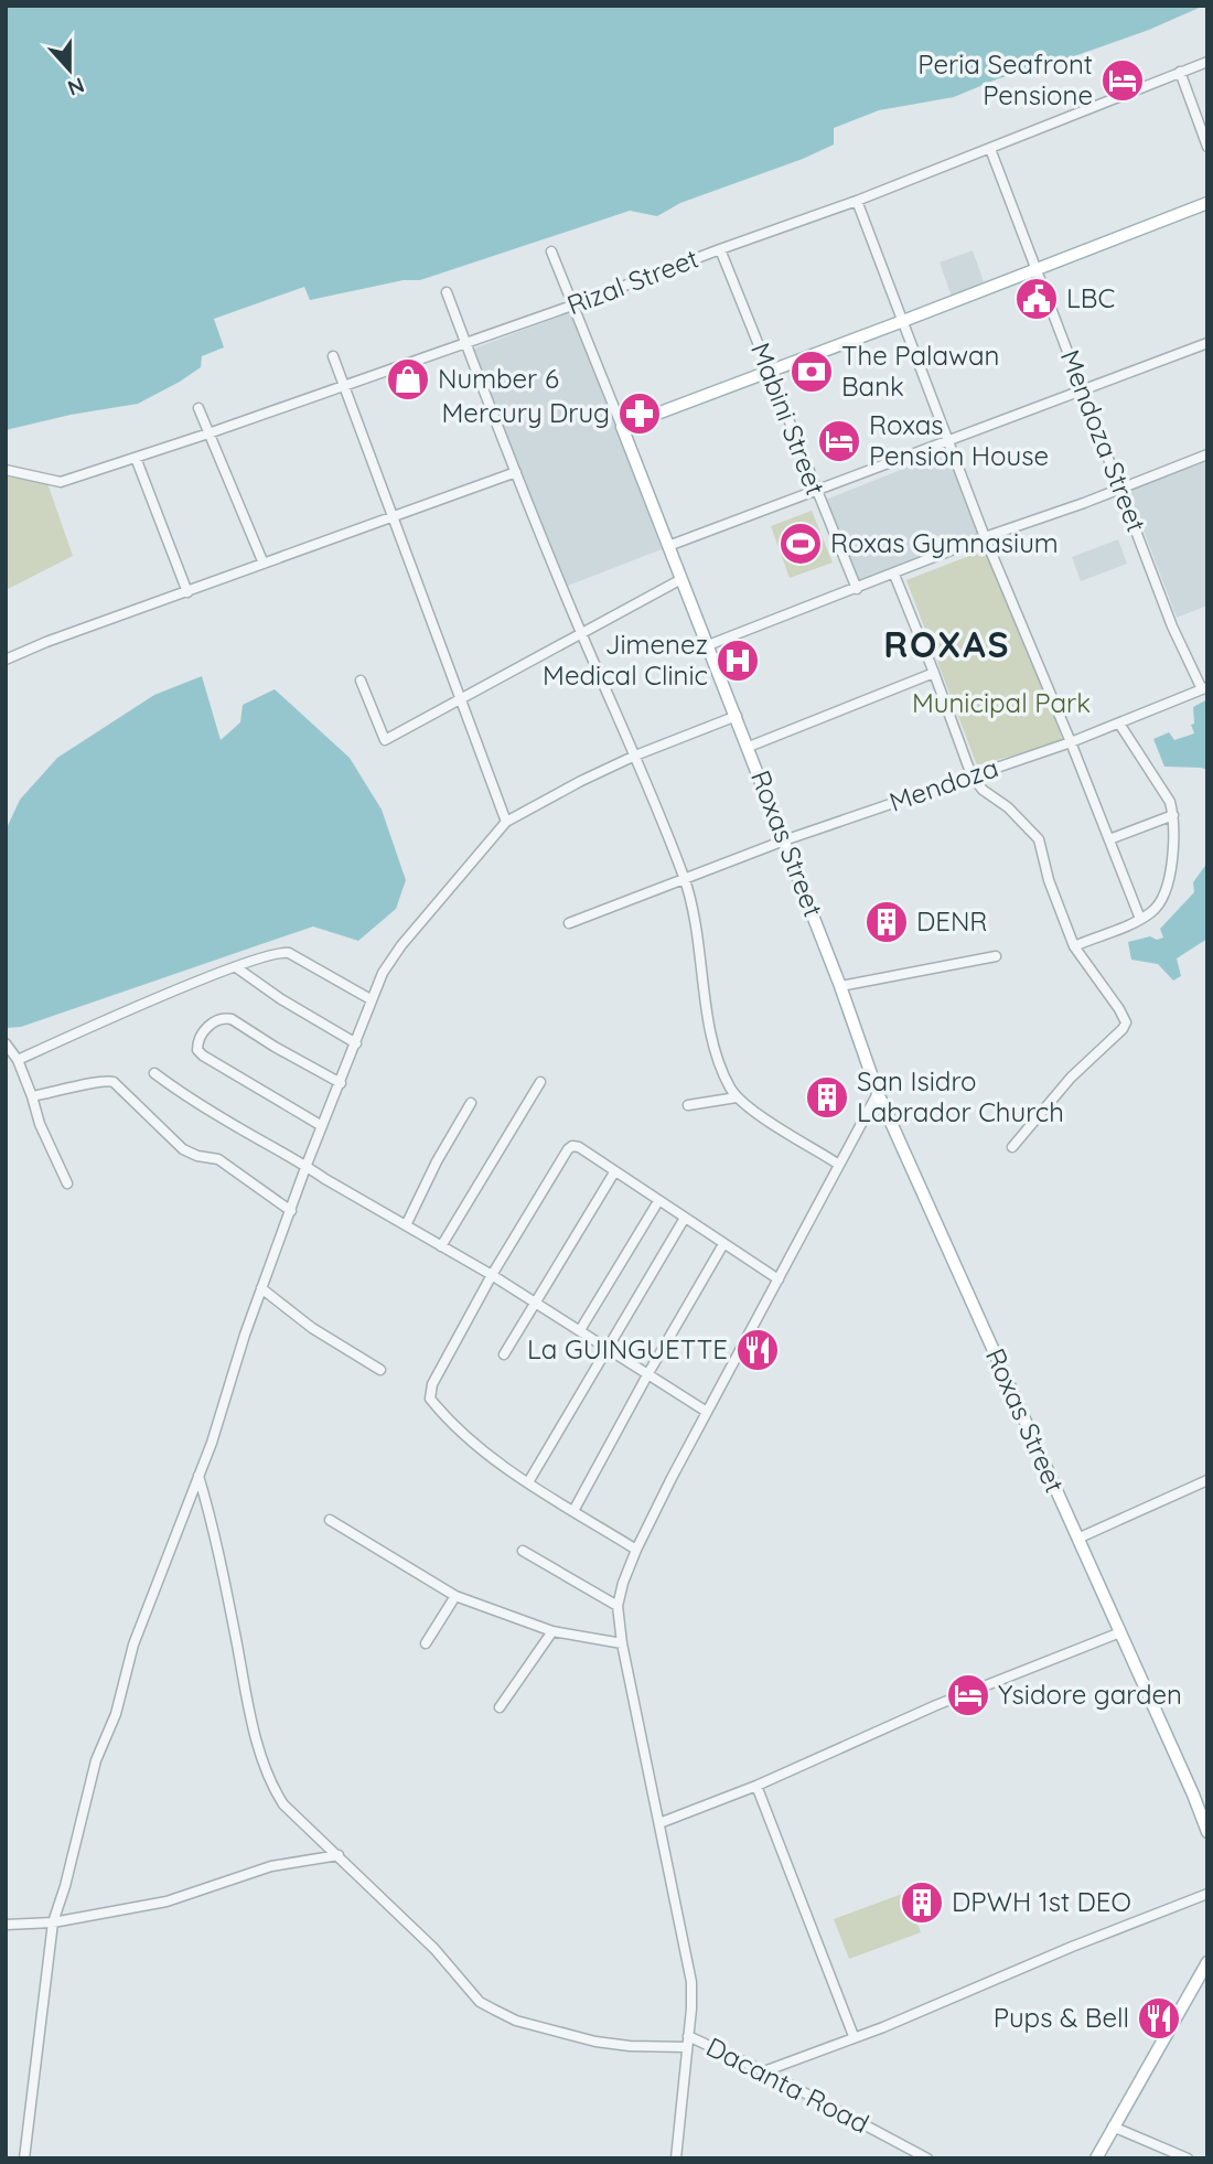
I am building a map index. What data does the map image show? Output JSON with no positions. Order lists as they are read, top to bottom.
{
  "streets": {
    "main road": ["Roxas Street"],
    "street": [
      "Rizal Street",
      "Mabini Street",
      "Mendoza Street",
      "Mendoza",
      "Dacanta Road"
    ]
  },
  "crossings": [
    ["Rizal Street", "Mabini Street"],
    ["Rizal Street", "Mendoza Street"],
    ["Mendoza Street", "Mendoza"],
    ["Mendoza", "Roxas Street"]
  ],
  "districts": ["ROXAS"],
  "parks": ["Municipal Park"],
  "places": {
    "hotel": ["Peria Seafront Pensione", "Roxas Pension House", "Ysidore garden"],
    "public building": ["LBC"],
    "bank": ["The Palawan Bank"],
    "shop": ["Number 6"],
    "pharmacy": ["Mercury Drug"],
    "sports": ["Roxas Gymnasium"],
    "hospital": ["Jimenez Medical Clinic"],
    "building": ["DENR", "San Isidro Labrador Church", "DPWH 1st DEO"],
    "restaurant": ["La GUINGUETTE", "Pups & Bell"]
  },
  "north": "bottom"
}
